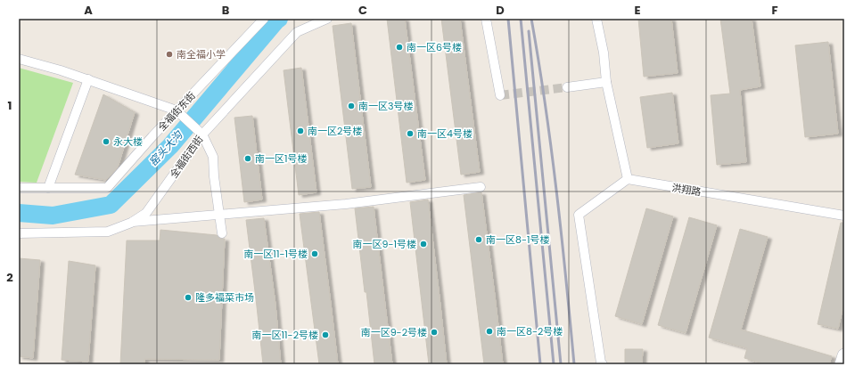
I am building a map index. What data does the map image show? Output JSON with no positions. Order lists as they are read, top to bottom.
{
  "streets": {
    "street": ["全福街东街", "全福街西街", "洪翔路"]
  },
  "water": ["窑头大沟"],
  "places": [
    "南一区6号楼",
    "南全福小学",
    "南一区3号楼",
    "南一区2号楼",
    "南一区4号楼",
    "永大楼",
    "南一区1号楼",
    "南一区8-1号楼",
    "南一区9-1号楼",
    "南一区11-1号楼",
    "隆多福菜市场",
    "南一区8-2号楼",
    "南一区9-2号楼",
    "南一区11-2号楼"
  ],
  "grid": {
    "columns": [
      "A",
      "B",
      "C",
      "D",
      "E",
      "F"
    ],
    "rows": ["1", "2"]
  }
}
